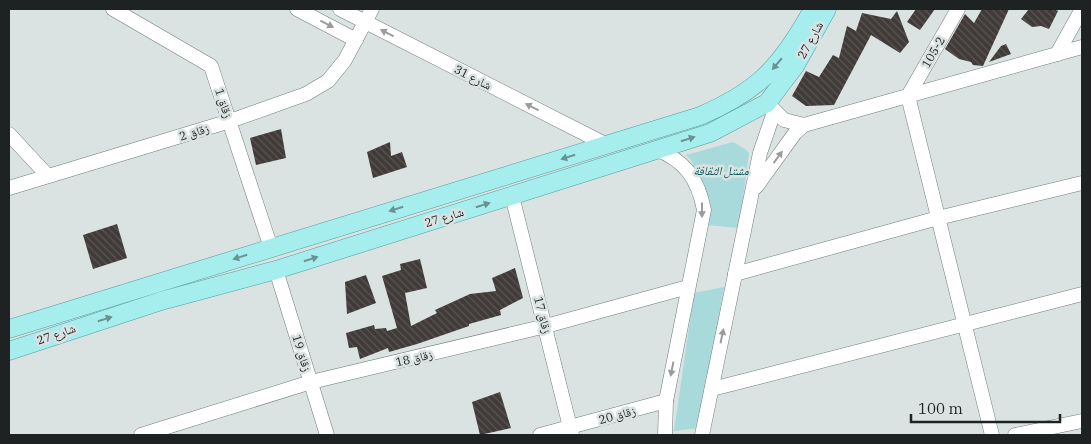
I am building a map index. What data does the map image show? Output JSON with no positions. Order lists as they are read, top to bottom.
{
  "streets": {
    "main road": ["شارع 27"],
    "street": [
      "105-2",
      "شارع 31",
      "زقاق 1",
      "زقاق 2",
      "زقاق 17",
      "زقاق 19",
      "زقاق 18",
      "زقاق 20"
    ]
  },
  "crossings": [
    ["شارع 27", "شارع 31"],
    ["شارع 27", "زقاق 1"],
    ["شارع 27", "زقاق 17"],
    ["شارع 27", "زقاق 19"],
    ["شارع 31", "زقاق 2"],
    ["زقاق 1", "زقاق 2"],
    ["زقاق 17", "زقاق 18"],
    ["زقاق 17", "زقاق 20"],
    ["زقاق 19", "زقاق 18"]
  ],
  "one_way": ["شارع 31"],
  "parks": ["مشتل الثقافة"],
  "scale_bar": "100 m"
}
